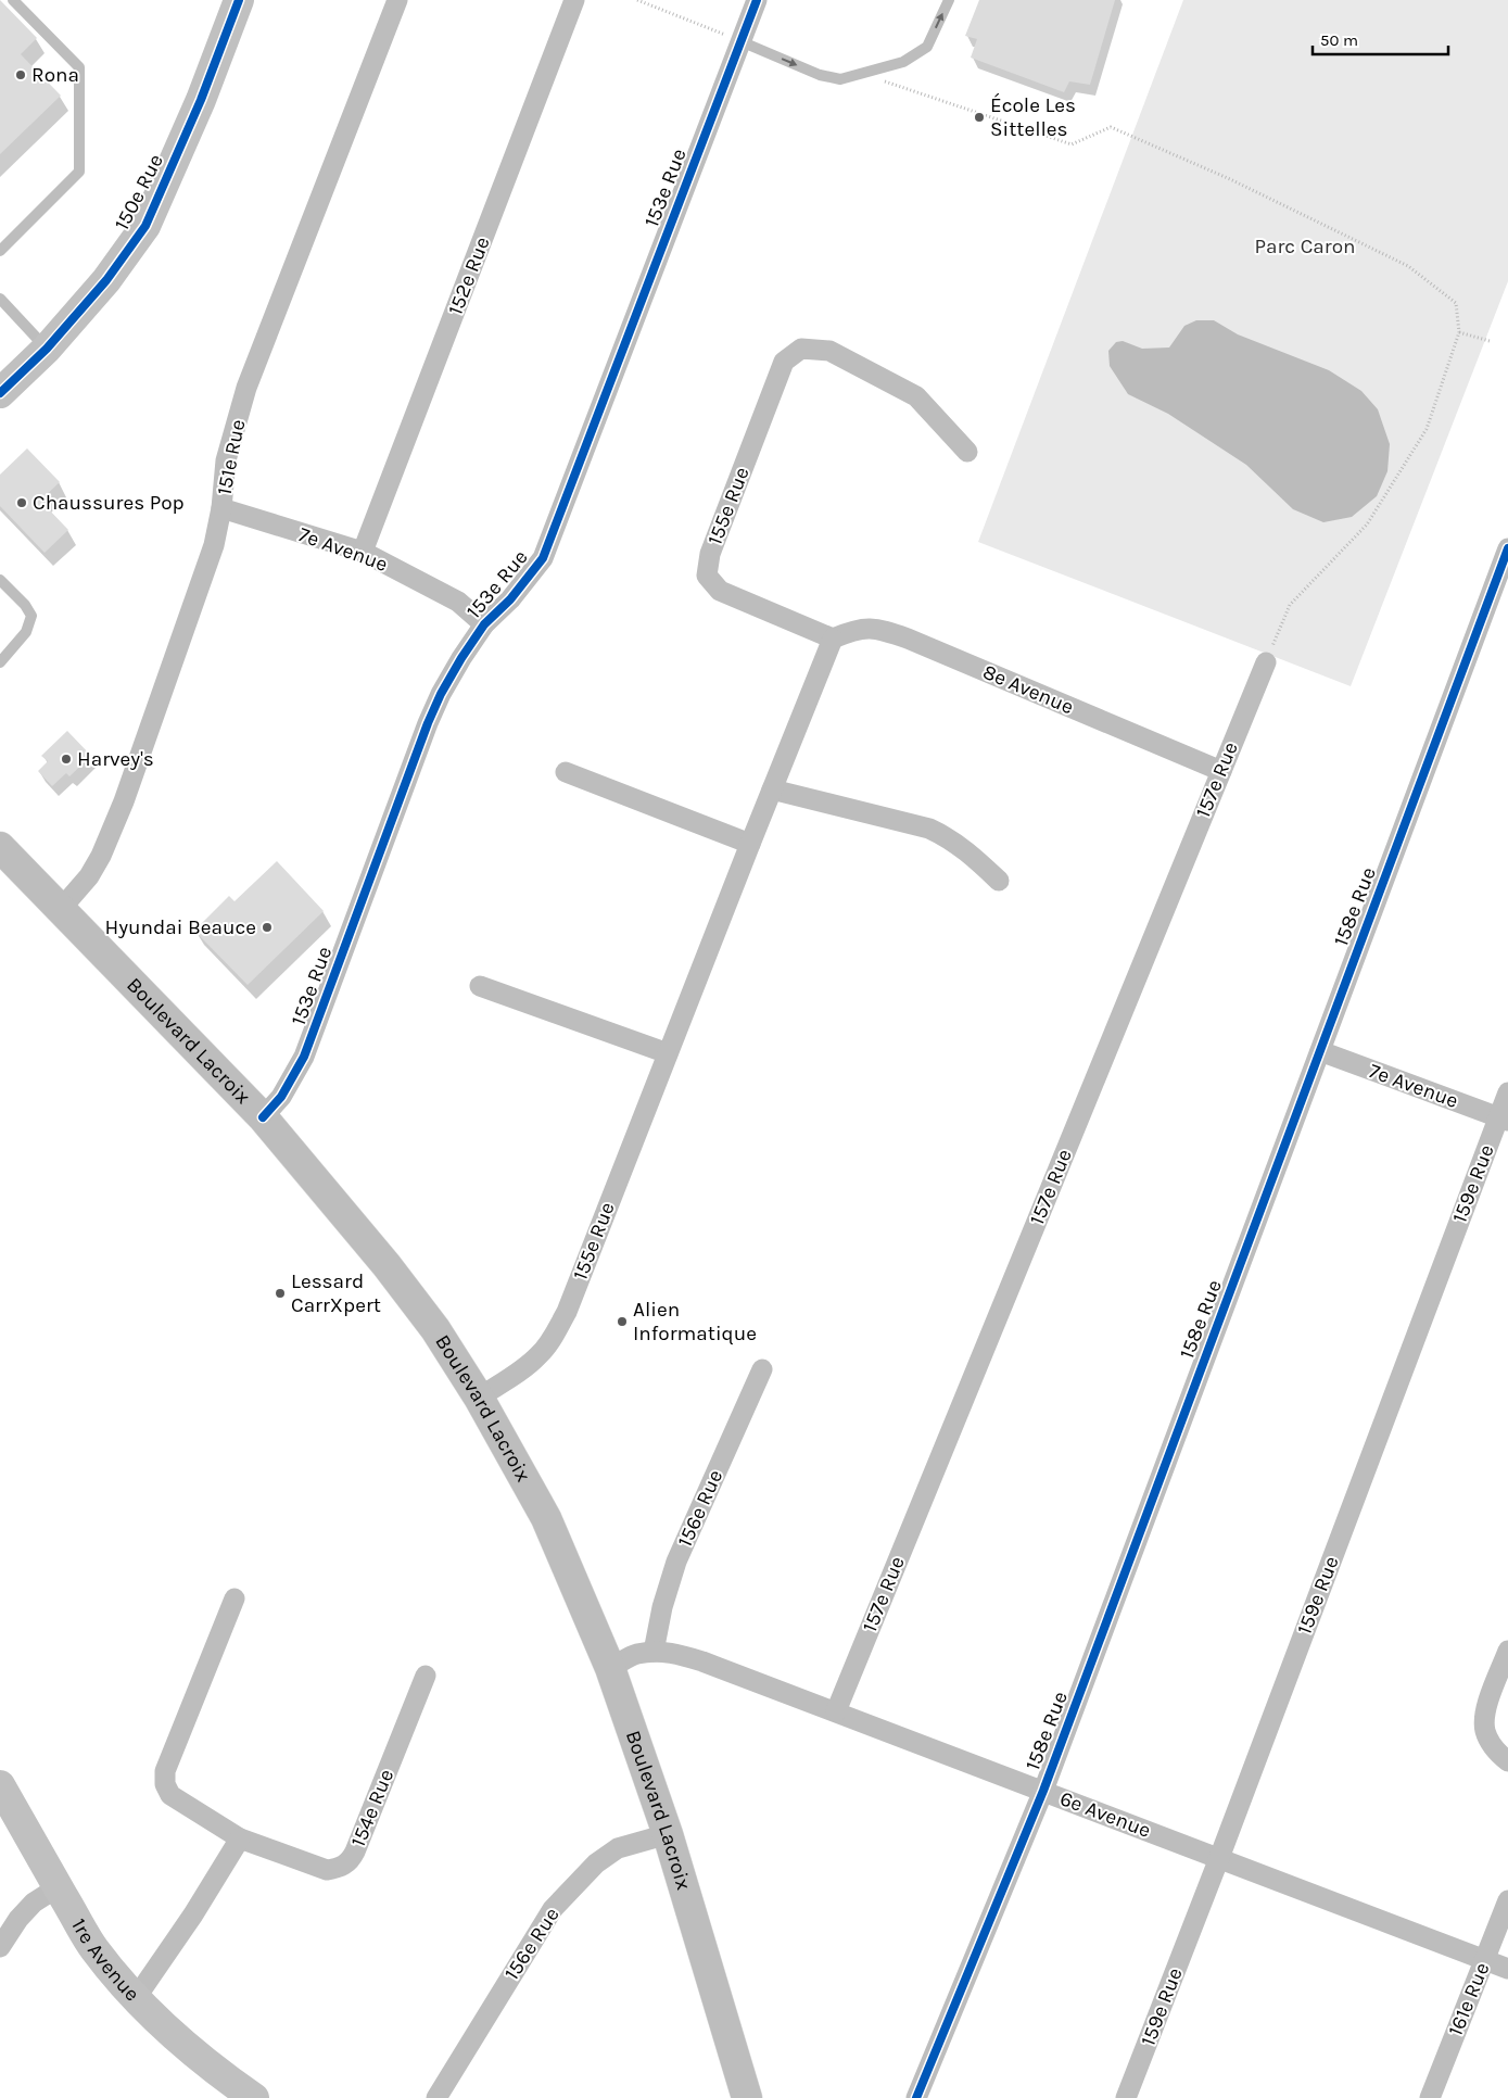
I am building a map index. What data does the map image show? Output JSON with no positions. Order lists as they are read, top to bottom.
{
  "streets": {
    "main road": ["Boulevard Lacroix"],
    "street": [
      "153e Rue",
      "150e Rue",
      "152e Rue",
      "151e Rue",
      "155e Rue",
      "7e Avenue",
      "8e Avenue",
      "157e Rue",
      "158e Rue",
      "159e Rue",
      "156e Rue",
      "154e Rue",
      "6e Avenue",
      "1re Avenue",
      "161e Rue"
    ]
  },
  "crossings": [
    ["153e Rue", "7e Avenue"],
    ["153e Rue", "Boulevard Lacroix"],
    ["152e Rue", "7e Avenue"],
    ["151e Rue", "7e Avenue"],
    ["151e Rue", "Boulevard Lacroix"],
    ["155e Rue", "8e Avenue"],
    ["155e Rue", "Boulevard Lacroix"],
    ["7e Avenue", "158e Rue"],
    ["7e Avenue", "159e Rue"],
    ["8e Avenue", "157e Rue"],
    ["157e Rue", "6e Avenue"],
    ["158e Rue", "6e Avenue"],
    ["Boulevard Lacroix", "156e Rue"],
    ["Boulevard Lacroix", "6e Avenue"],
    ["159e Rue", "6e Avenue"],
    ["156e Rue", "6e Avenue"],
    ["6e Avenue", "161e Rue"]
  ],
  "parks": ["Parc Caron"],
  "places": [
    "Rona",
    "École Les Sittelles",
    "Chaussures Pop",
    "Harvey's",
    "Hyundai Beauce",
    "Lessard CarrXpert",
    "Alien Informatique"
  ],
  "scale_bar": "50 m"
}
